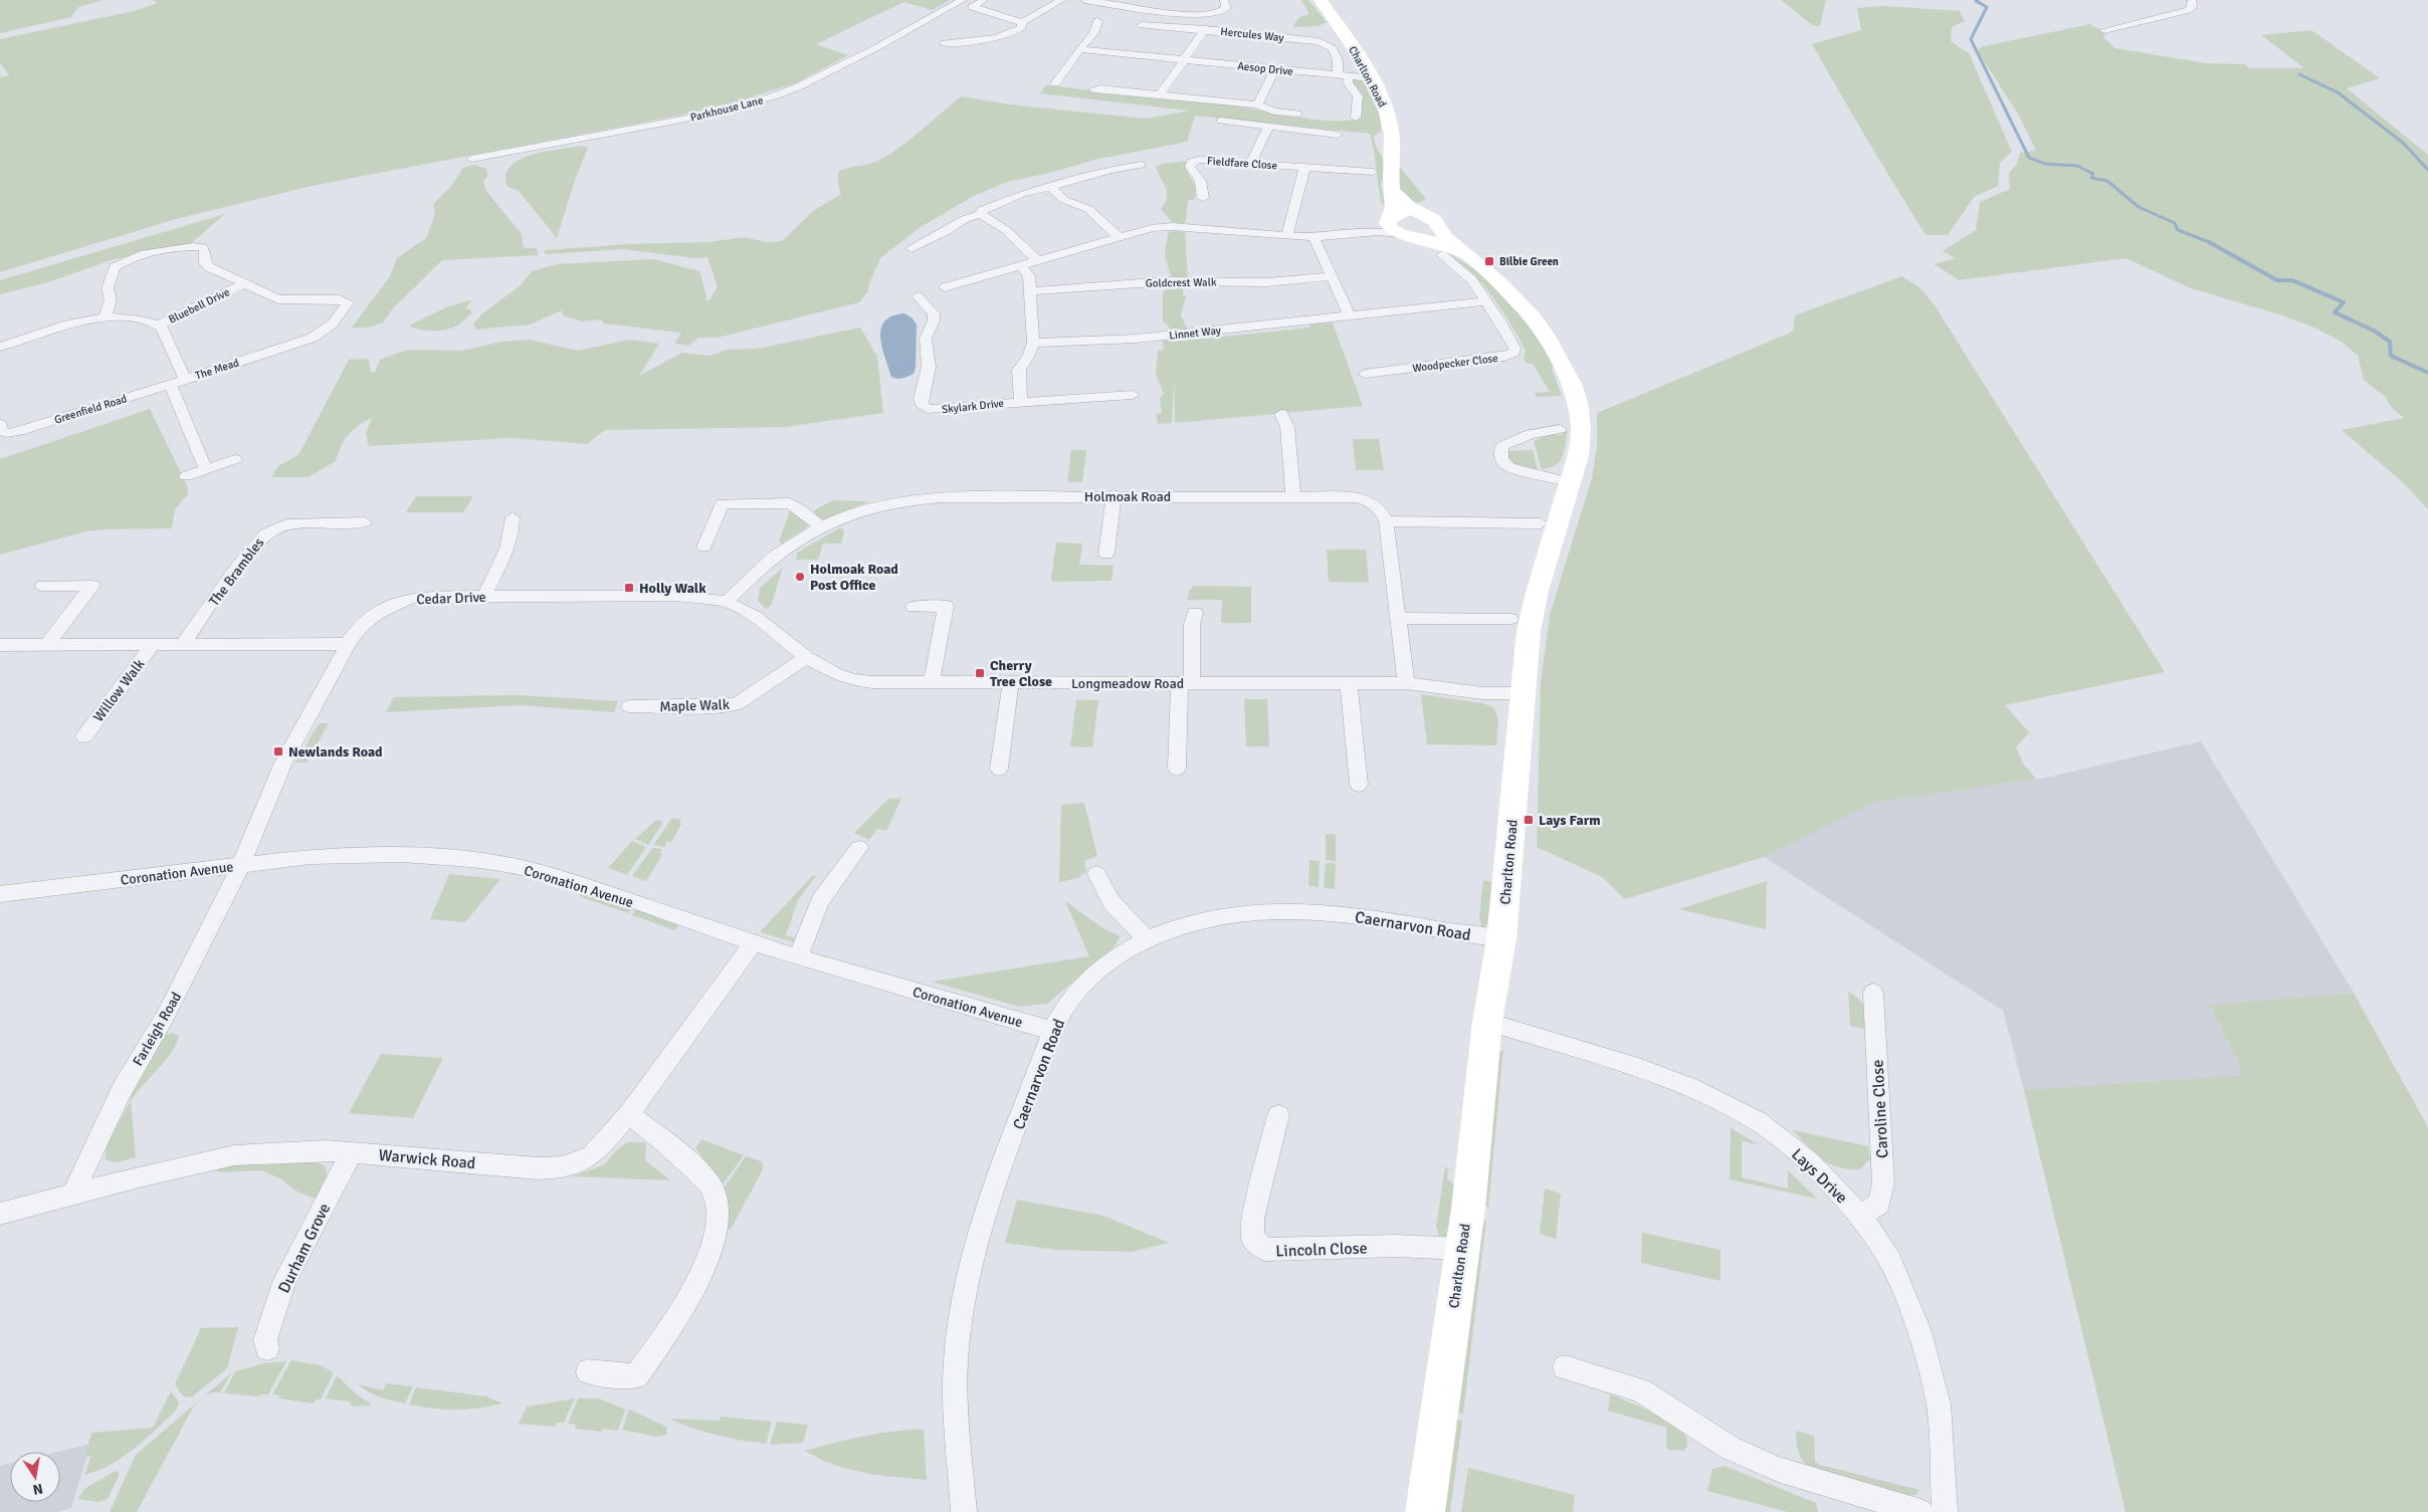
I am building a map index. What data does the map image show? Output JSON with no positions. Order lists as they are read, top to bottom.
{
  "streets": {
    "street": [
      "Hercules Way",
      "Aesop Drive",
      "Charlton Road",
      "Parkhouse Lane",
      "Fieldfare Close",
      "Goldcrest Walk",
      "Bluebell Drive",
      "Linnet Way",
      "Woodpecker Close",
      "The Mead",
      "Skylark Drive",
      "Greenfield Road",
      "Holmoak Road",
      "The Brambles",
      "Cedar Drive",
      "Longmeadow Road",
      "Willow Walk",
      "Maple Walk",
      "Coronation Avenue",
      "Caernarvon Road",
      "Farleigh Road",
      "Caroline Close",
      "Warwick Road",
      "Lays Drive",
      "Durham Grove",
      "Lincoln Close"
    ]
  },
  "crossings": [
    ["Hercules Way", "Aesop Drive"],
    ["Aesop Drive", "Charlton Road"],
    ["Charlton Road", "Longmeadow Road"],
    ["Charlton Road", "Caernarvon Road"],
    ["Charlton Road", "Lays Drive"],
    ["Charlton Road", "Lincoln Close"],
    ["Bluebell Drive", "The Mead"],
    ["Linnet Way", "Skylark Drive"],
    ["The Mead", "Greenfield Road"],
    ["Holmoak Road", "Cedar Drive"],
    ["Holmoak Road", "Longmeadow Road"],
    ["Cedar Drive", "Longmeadow Road"],
    ["Cedar Drive", "Coronation Avenue"],
    ["Cedar Drive", "Farleigh Road"],
    ["Longmeadow Road", "Maple Walk"],
    ["Coronation Avenue", "Caernarvon Road"],
    ["Coronation Avenue", "Farleigh Road"],
    ["Coronation Avenue", "Warwick Road"],
    ["Farleigh Road", "Warwick Road"],
    ["Caroline Close", "Lays Drive"],
    ["Warwick Road", "Durham Grove"]
  ],
  "places": {
    "transit": [
      "Bilbie Green",
      "Holly Walk",
      "Cherry Tree Close",
      "Newlands Road",
      "Lays Farm"
    ],
    "other": ["Holmoak Road Post Office"]
  },
  "north": "bottom"
}
